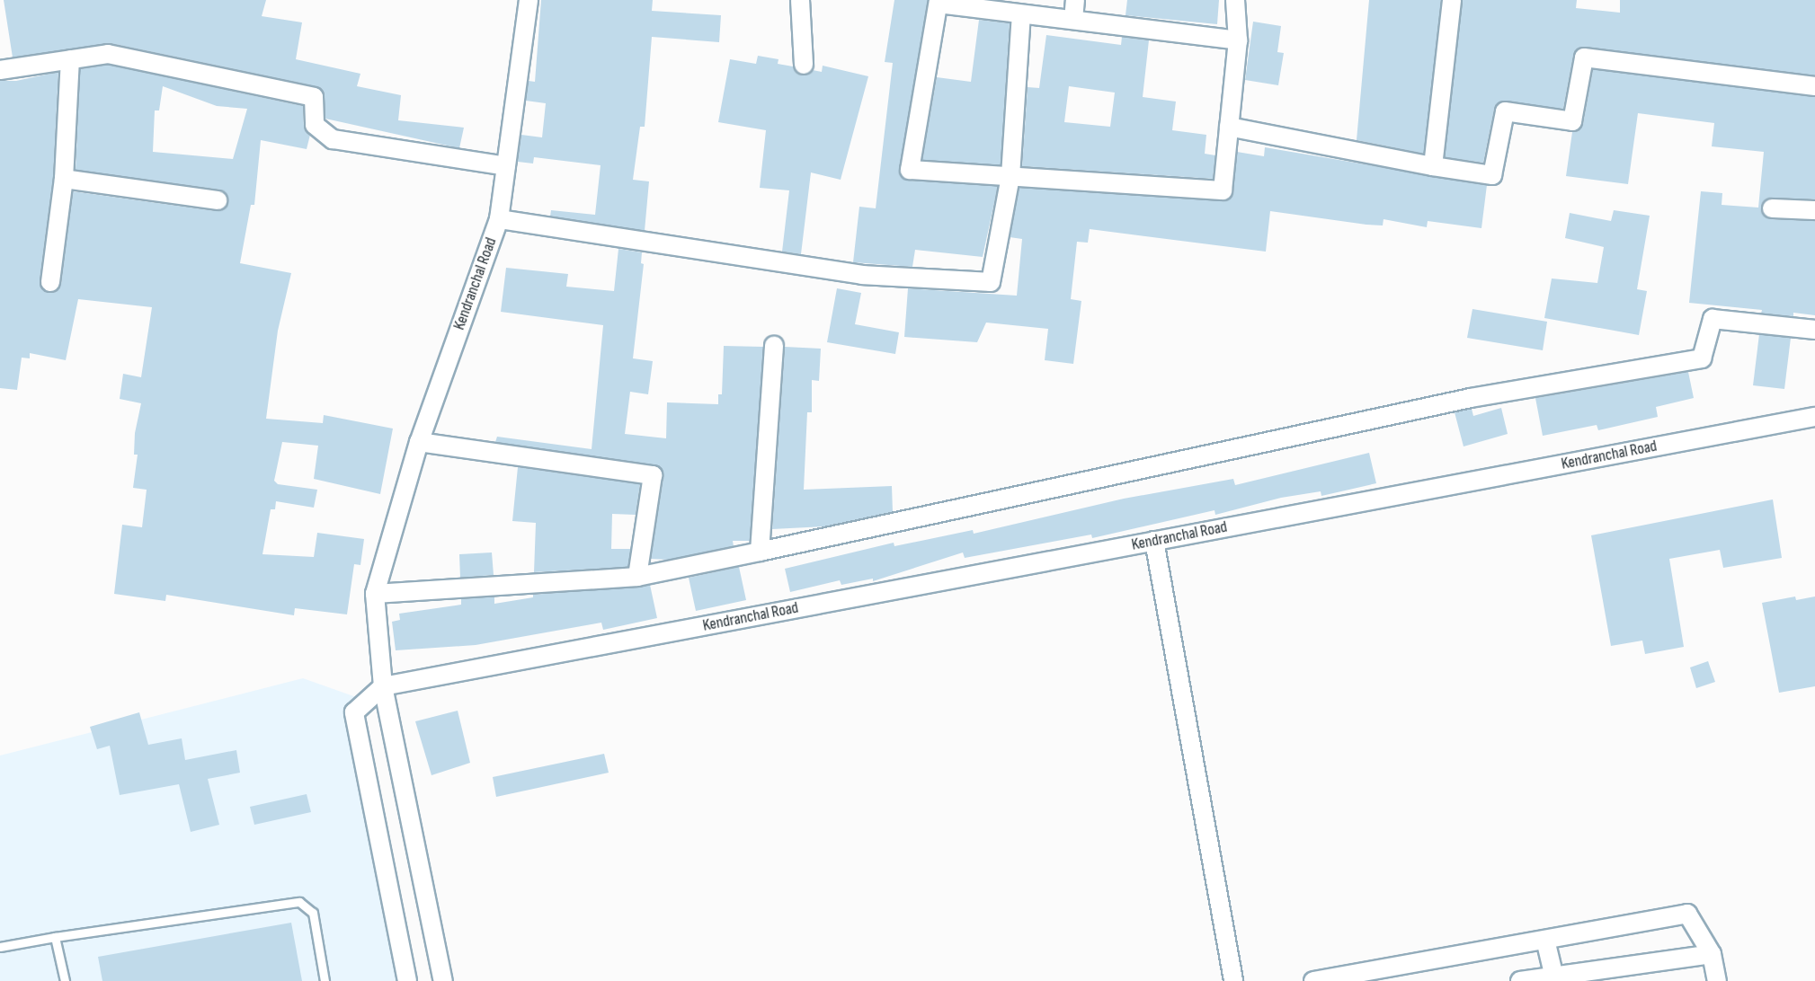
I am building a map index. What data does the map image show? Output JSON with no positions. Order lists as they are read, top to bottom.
{
  "streets": {
    "street": ["Kendranchal Road"]
  }
}
